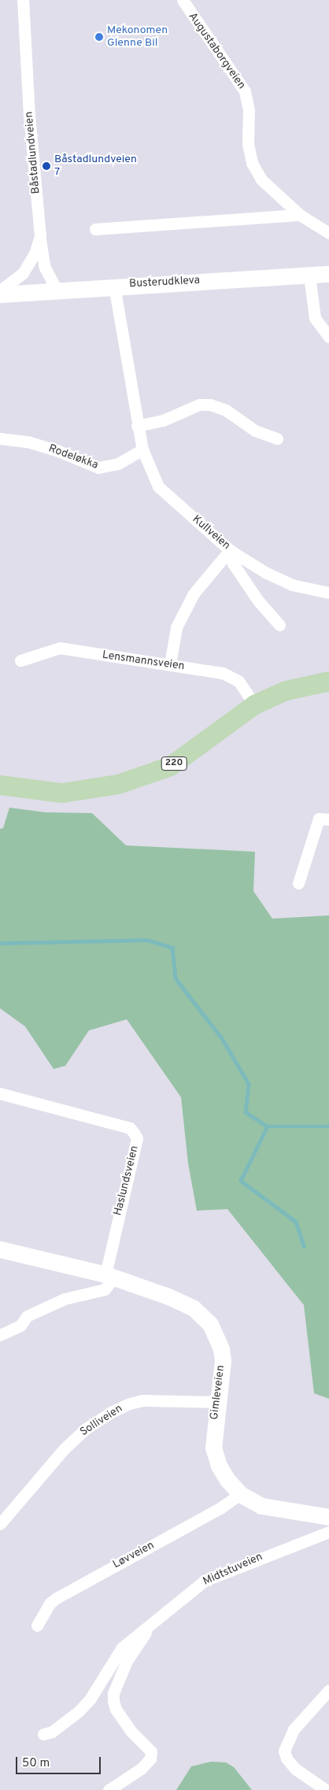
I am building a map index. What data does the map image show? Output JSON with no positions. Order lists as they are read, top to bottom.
{
  "streets": {
    "main road": ["220"],
    "street": [
      "Augustaborgveien",
      "Båstadlundveien",
      "Busterudkleva",
      "Rodeløkka",
      "Kullveien",
      "Lensmannsveien",
      "Haslundsveien",
      "Gimleveien",
      "Solliveien",
      "Løvveien",
      "Midtstuveien"
    ]
  },
  "crossings": [
    ["Busterudkleva", "Kullveien"],
    ["Rodeløkka", "Kullveien"],
    ["Lensmannsveien", "220"],
    ["Haslundsveien", "Gimleveien"],
    ["Gimleveien", "Solliveien"],
    ["Gimleveien", "Løvveien"]
  ],
  "places": ["Mekonomen Glenne Bil", "Båstadlundveien 7"],
  "scale_bar": "50 m"
}
